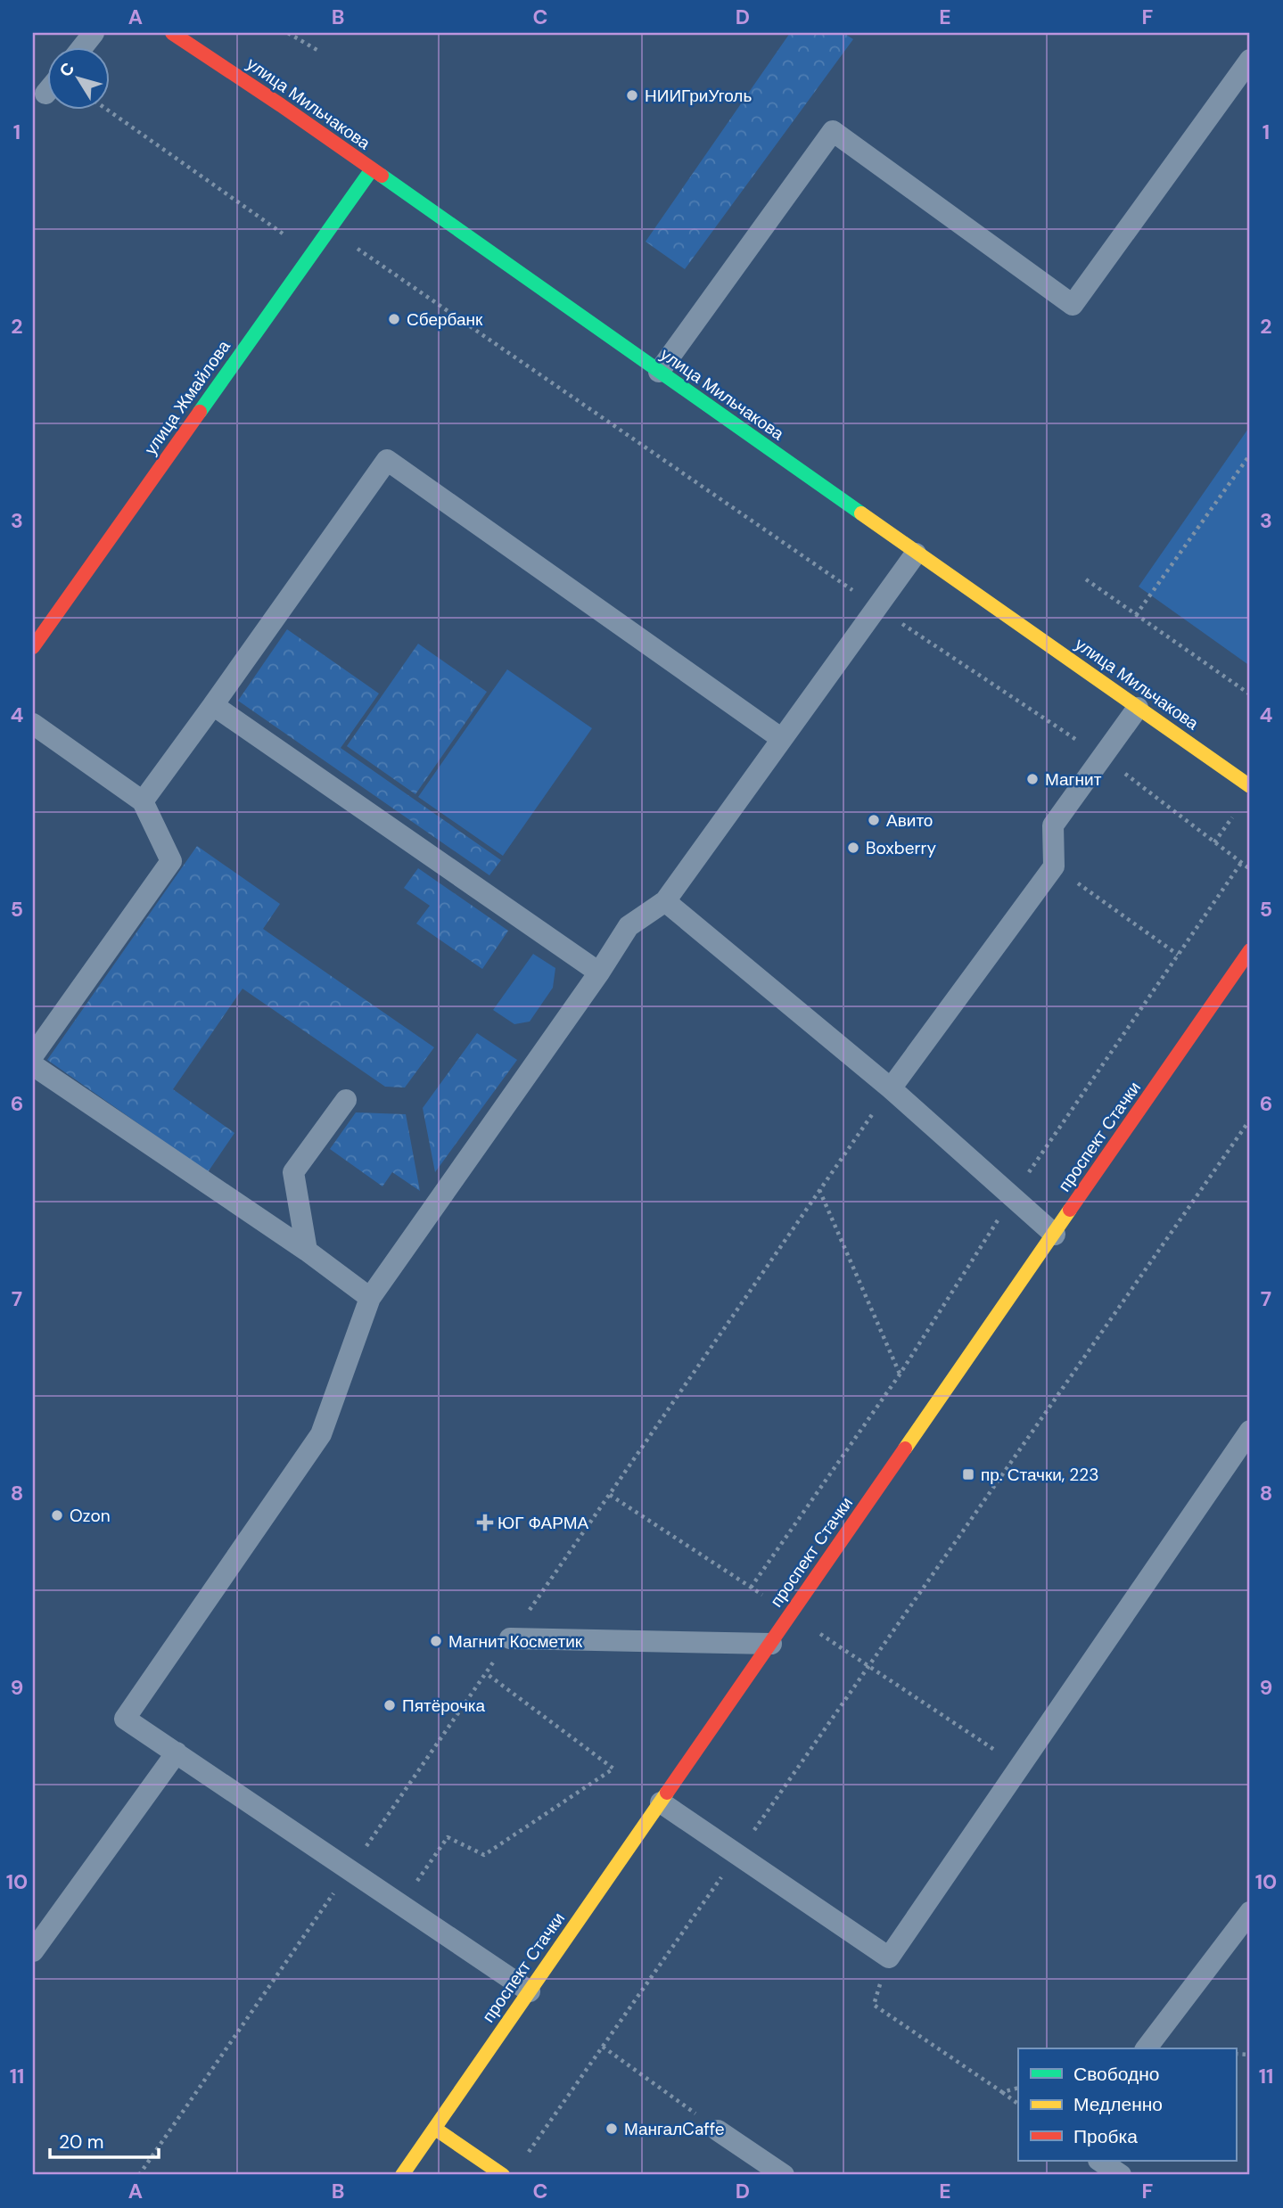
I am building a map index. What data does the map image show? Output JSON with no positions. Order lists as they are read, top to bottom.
{
  "streets": {
    "street": ["улица Мильчакова", "улица Жмайлова", "проспект Стачки"]
  },
  "crossings": [
    ["улица Мильчакова", "улица Жмайлова"]
  ],
  "places": {
    "other": [
      "НИИГриУголь",
      "Сбербанк",
      "Магнит",
      "Авито",
      "Boxberry",
      "Ozon",
      "Магнит Косметик",
      "Пятёрочка",
      "МангалCaffe"
    ],
    "transit": ["пр. Стачки, 223"],
    "health": ["ЮГ ФАРМА"]
  },
  "legend": ["Свободно", "Медленно", "Пробка"],
  "scale_bar": "20 m",
  "north": "top left",
  "grid": {
    "columns": [
      "A",
      "B",
      "C",
      "D",
      "E",
      "F"
    ],
    "rows": [
      "1",
      "2",
      "3",
      "4",
      "5",
      "6",
      "7",
      "8",
      "9",
      "10",
      "11"
    ]
  }
}
